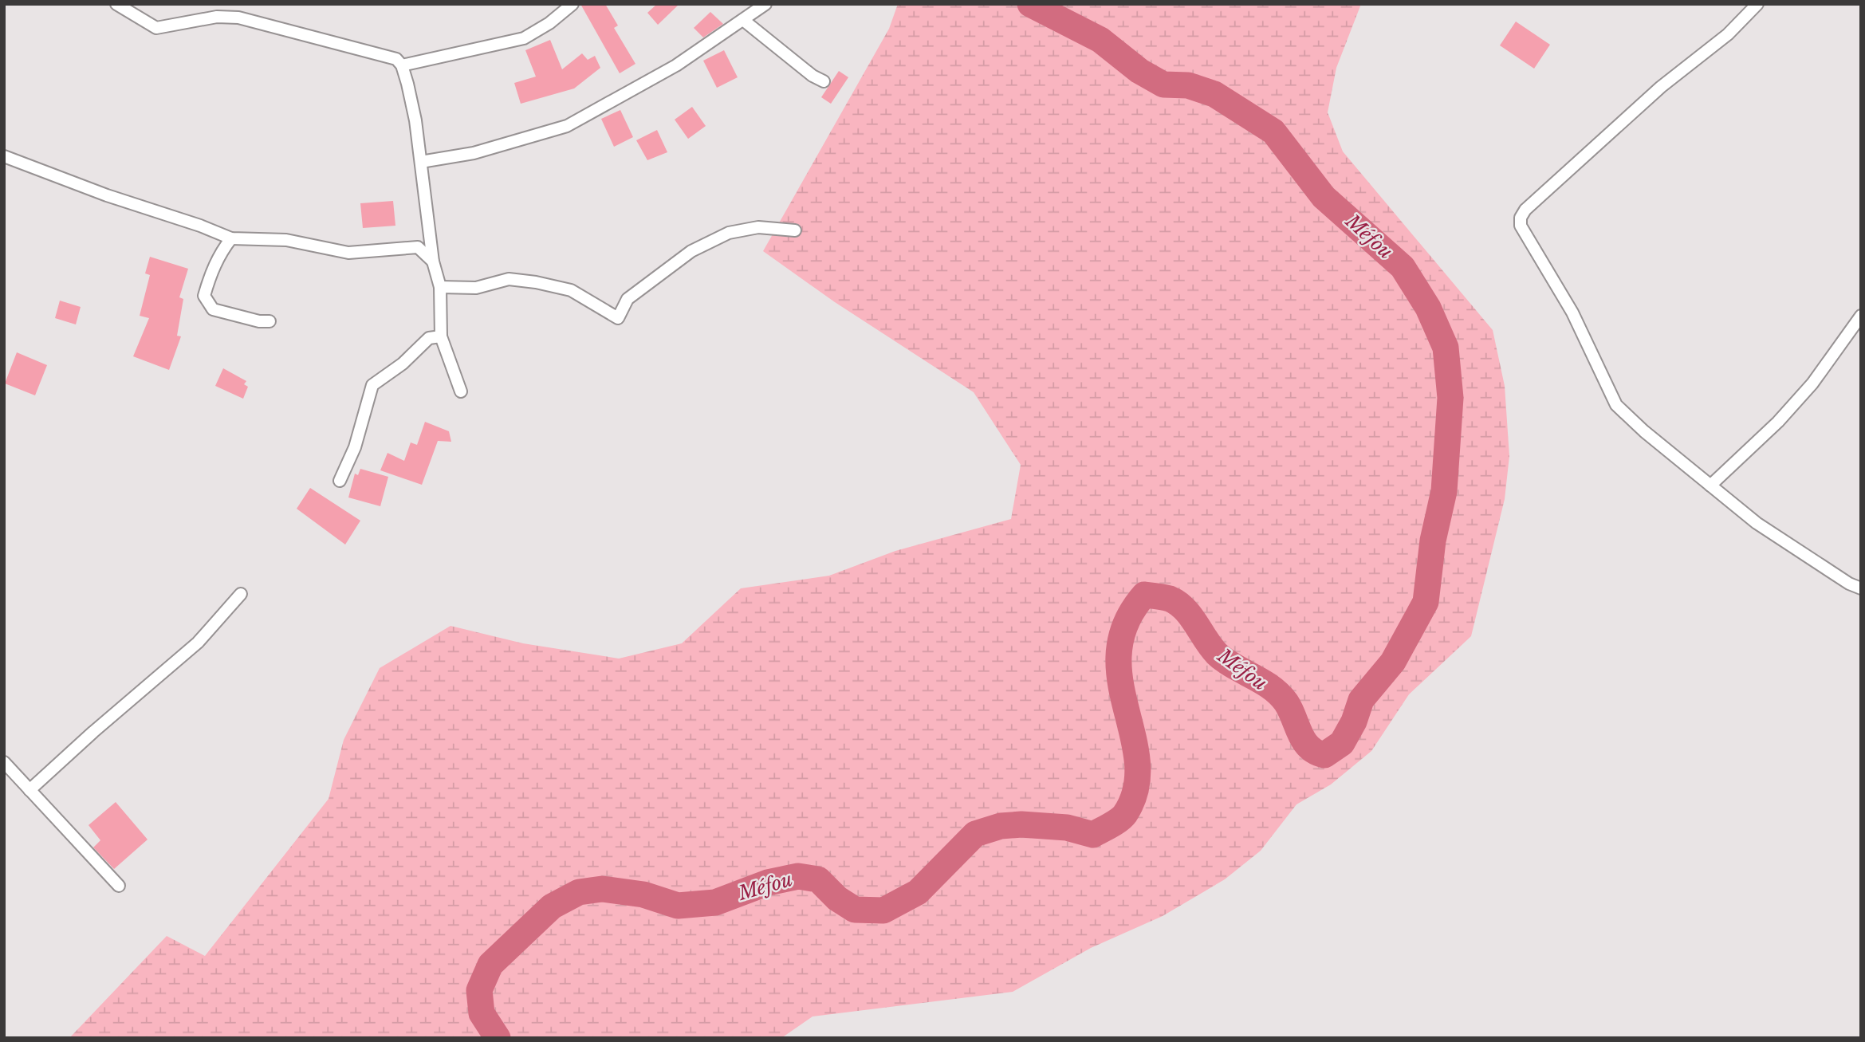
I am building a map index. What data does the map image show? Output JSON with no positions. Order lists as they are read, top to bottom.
{
  "water": ["Méfou"]
}
